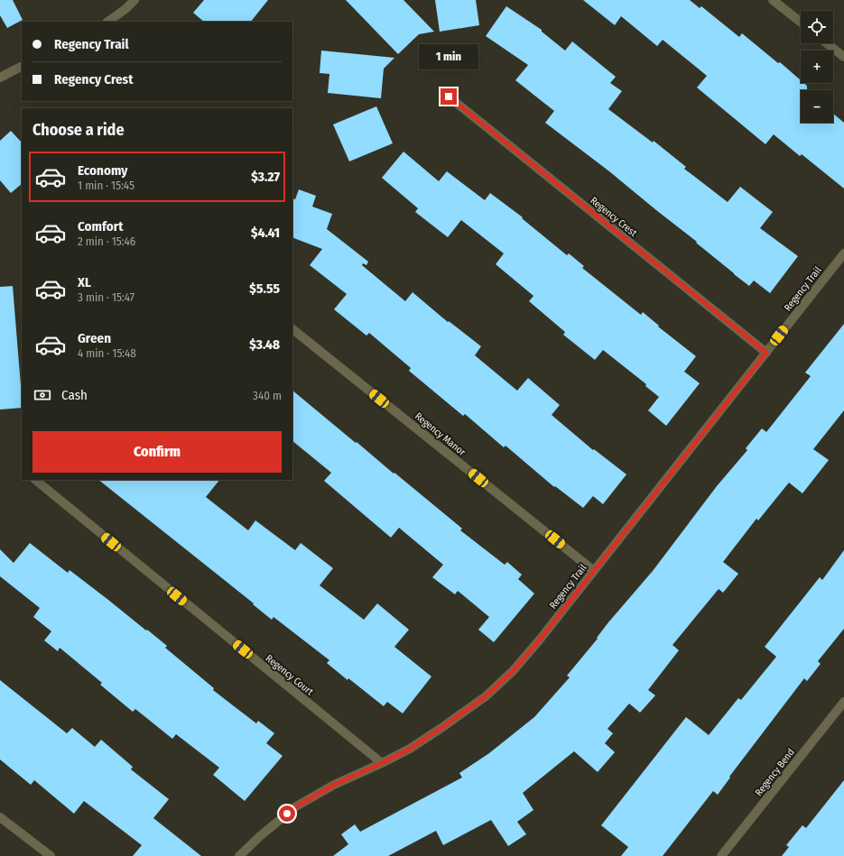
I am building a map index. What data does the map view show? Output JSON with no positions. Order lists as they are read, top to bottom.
{
  "streets": {
    "street": [
      "Regency Crest",
      "Regency Trail",
      "Regency Manor",
      "Regency Court",
      "Regency Bend"
    ]
  },
  "crossings": [
    ["Regency Crest", "Regency Trail"],
    ["Regency Trail", "Regency Manor"],
    ["Regency Trail", "Regency Court"]
  ],
  "page": {
    "map_buttons": ["+", "−"],
    "banner": ["Regency Trail", "Regency Crest"],
    "bubble": "1 min",
    "heading": "Choose a ride",
    "list": [
      {
        "name": "Economy",
        "note": "1 min · 15:45",
        "value": "$3.27"
      },
      {
        "name": "Comfort",
        "note": "2 min · 15:46",
        "value": "$4.41"
      },
      {
        "name": "XL",
        "note": "3 min · 15:47",
        "value": "$5.55"
      },
      {
        "name": "Green",
        "note": "4 min · 15:48",
        "value": "$3.48"
      }
    ],
    "pay": ["Cash", "340 m"],
    "buttons": "Confirm"
  }
}
